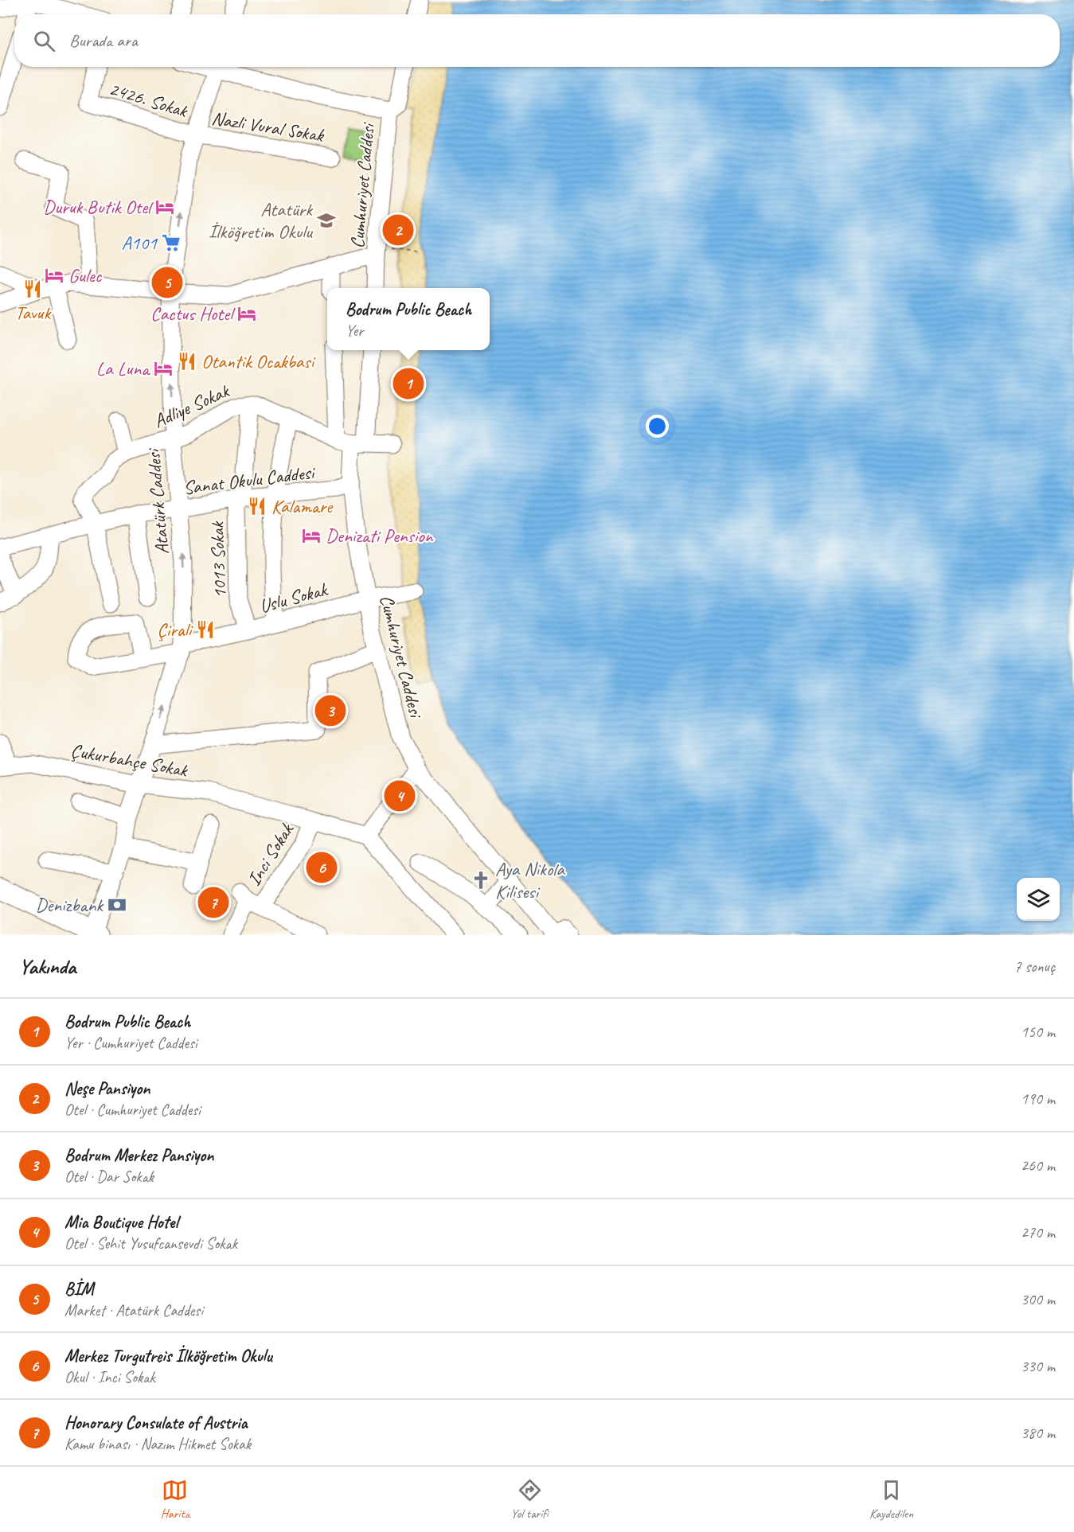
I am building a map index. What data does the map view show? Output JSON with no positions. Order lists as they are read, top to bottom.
{
  "streets": {
    "street": [
      "2426. Sokak",
      "Nazli Vural Sokak",
      "Cumhuriyet Caddesi",
      "Adliye Sokak",
      "Sanat Okulu Caddesi",
      "Atatürk Caddesi",
      "1013 Sokak",
      "Uslu Sokak",
      "Çukurbahçe Sokak",
      "Inci Sokak"
    ]
  },
  "crossings": [
    ["2426. Sokak", "Nazli Vural Sokak"],
    ["2426. Sokak", "Atatürk Caddesi"],
    ["Nazli Vural Sokak", "Atatürk Caddesi"],
    ["Cumhuriyet Caddesi", "Adliye Sokak"],
    ["Cumhuriyet Caddesi", "Sanat Okulu Caddesi"],
    ["Cumhuriyet Caddesi", "Uslu Sokak"],
    ["Adliye Sokak", "Sanat Okulu Caddesi"],
    ["Adliye Sokak", "Atatürk Caddesi"],
    ["Adliye Sokak", "1013 Sokak"],
    ["Sanat Okulu Caddesi", "Atatürk Caddesi"],
    ["Sanat Okulu Caddesi", "1013 Sokak"],
    ["Atatürk Caddesi", "Uslu Sokak"],
    ["Atatürk Caddesi", "Çukurbahçe Sokak"],
    ["1013 Sokak", "Uslu Sokak"],
    ["Çukurbahçe Sokak", "Inci Sokak"]
  ],
  "places": {
    "hotel": [
      "Duruk Butik Otel",
      "Gulec",
      "Cactus Hotel",
      "La Luna",
      "Denizati Pension"
    ],
    "school or university": ["Atatürk İlköğretim Okulu"],
    "supermarket": ["A101"],
    "restaurant": [
      "Tavuk",
      "Otantik Ocakbasi",
      "Kalamare",
      "Çirali"
    ],
    "church": ["Aya Nikola Kilisesi"],
    "bank": ["Denizbank"]
  },
  "page": {
    "search": "Burada ara",
    "pins": [
      "2",
      "5",
      "1",
      "3",
      "4",
      "6",
      "7"
    ],
    "popup": ["Bodrum Public Beach", "Yer"],
    "heading": ["Yakında", "7 sonuç"],
    "list": [
      {
        "mark": "1",
        "name": "Bodrum Public Beach",
        "note": "Yer · Cumhuriyet Caddesi",
        "value": "150 m"
      },
      {
        "mark": "2",
        "name": "Neşe Pansiyon",
        "note": "Otel · Cumhuriyet Caddesi",
        "value": "190 m"
      },
      {
        "mark": "3",
        "name": "Bodrum Merkez Pansiyon",
        "note": "Otel · Dar Sokak",
        "value": "260 m"
      },
      {
        "mark": "4",
        "name": "Mia Boutique Hotel",
        "note": "Otel · Sehit Yusufcansevdi Sokak",
        "value": "270 m"
      },
      {
        "mark": "5",
        "name": "BİM",
        "note": "Market · Atatürk Caddesi",
        "value": "300 m"
      },
      {
        "mark": "6",
        "name": "Merkez Turgutreis İlköğretim Okulu",
        "note": "Okul · Inci Sokak",
        "value": "330 m"
      },
      {
        "mark": "7",
        "name": "Honorary Consulate of Austria",
        "note": "Kamu binası · Nazım Hikmet Sokak",
        "value": "380 m"
      }
    ],
    "nav": ["Harita", "Yol tarifi", "Kaydedilen"]
  }
}
